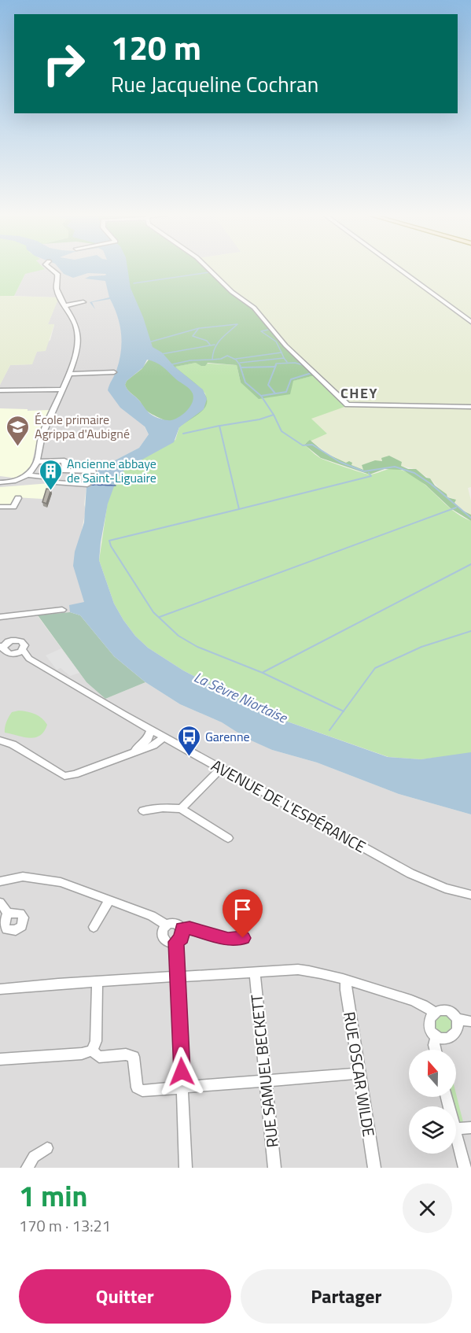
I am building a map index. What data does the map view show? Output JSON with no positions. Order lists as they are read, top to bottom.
{
  "streets": {
    "street": ["AVENUE DE L'ESPÉRANCE", "RUE SAMUEL BECKETT", "RUE OSCAR WILDE"]
  },
  "districts": ["CHEY"],
  "water": ["La Sèvre Niortaise"],
  "places": {
    "school or university": ["École primaire Agrippa d'Aubigné"],
    "building": ["Ancienne abbaye de Saint-Liguaire"],
    "bus stop": ["Garenne"]
  },
  "north": "top",
  "page": {
    "turn": ["120 m", "Rue Jacqueline Cochran"],
    "heading": ["1 min", "170 m · 13:21"],
    "buttons": ["Quitter", "Partager"]
  }
}
